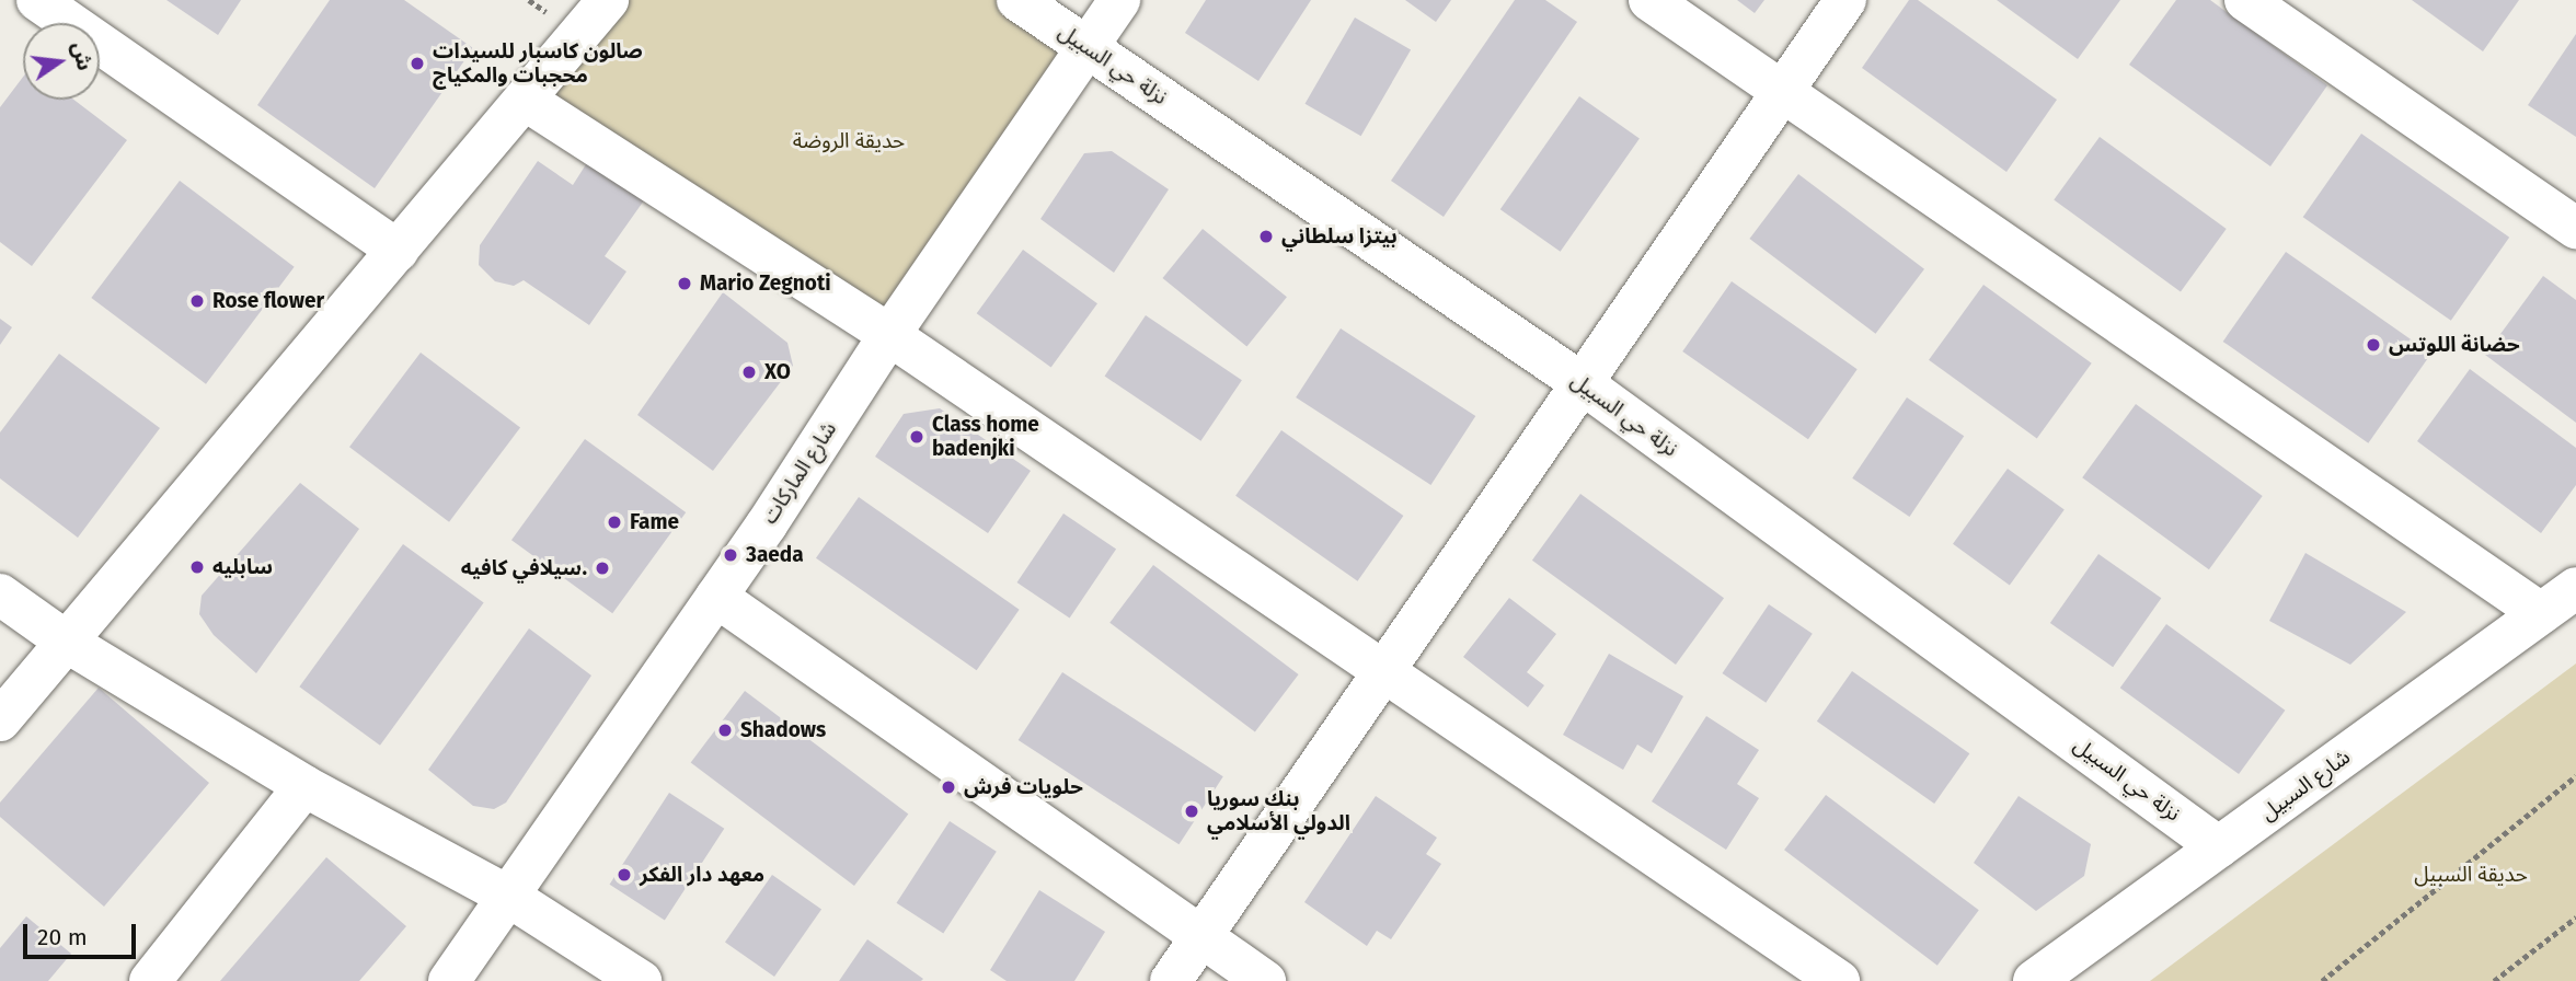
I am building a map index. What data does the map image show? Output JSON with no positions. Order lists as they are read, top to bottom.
{
  "streets": {
    "street": ["نزلة حي السبيل", "شارع الماركات", "شارع السبيل"]
  },
  "crossings": [
    ["نزلة حي السبيل", "شارع الماركات"],
    ["نزلة حي السبيل", "شارع السبيل"]
  ],
  "parks": ["حديقة الروضة", "حديقة السبيل"],
  "places": [
    "صالون كاسبار للسيدات محجبات والمكياج",
    "بيتزا سلطاني",
    "Mario Zegnoti",
    "Rose flower",
    "حضانة اللوتس",
    "XO",
    "Class home badenjki",
    "Fame",
    "3aeda",
    "سابليه",
    "سيلافي كافيه.",
    "Shadows",
    "حلويات فرش",
    "بنك سوريا الدولي الأسلامي",
    "معهد دار الفكر"
  ],
  "scale_bar": "20 m",
  "north": "right"
}
